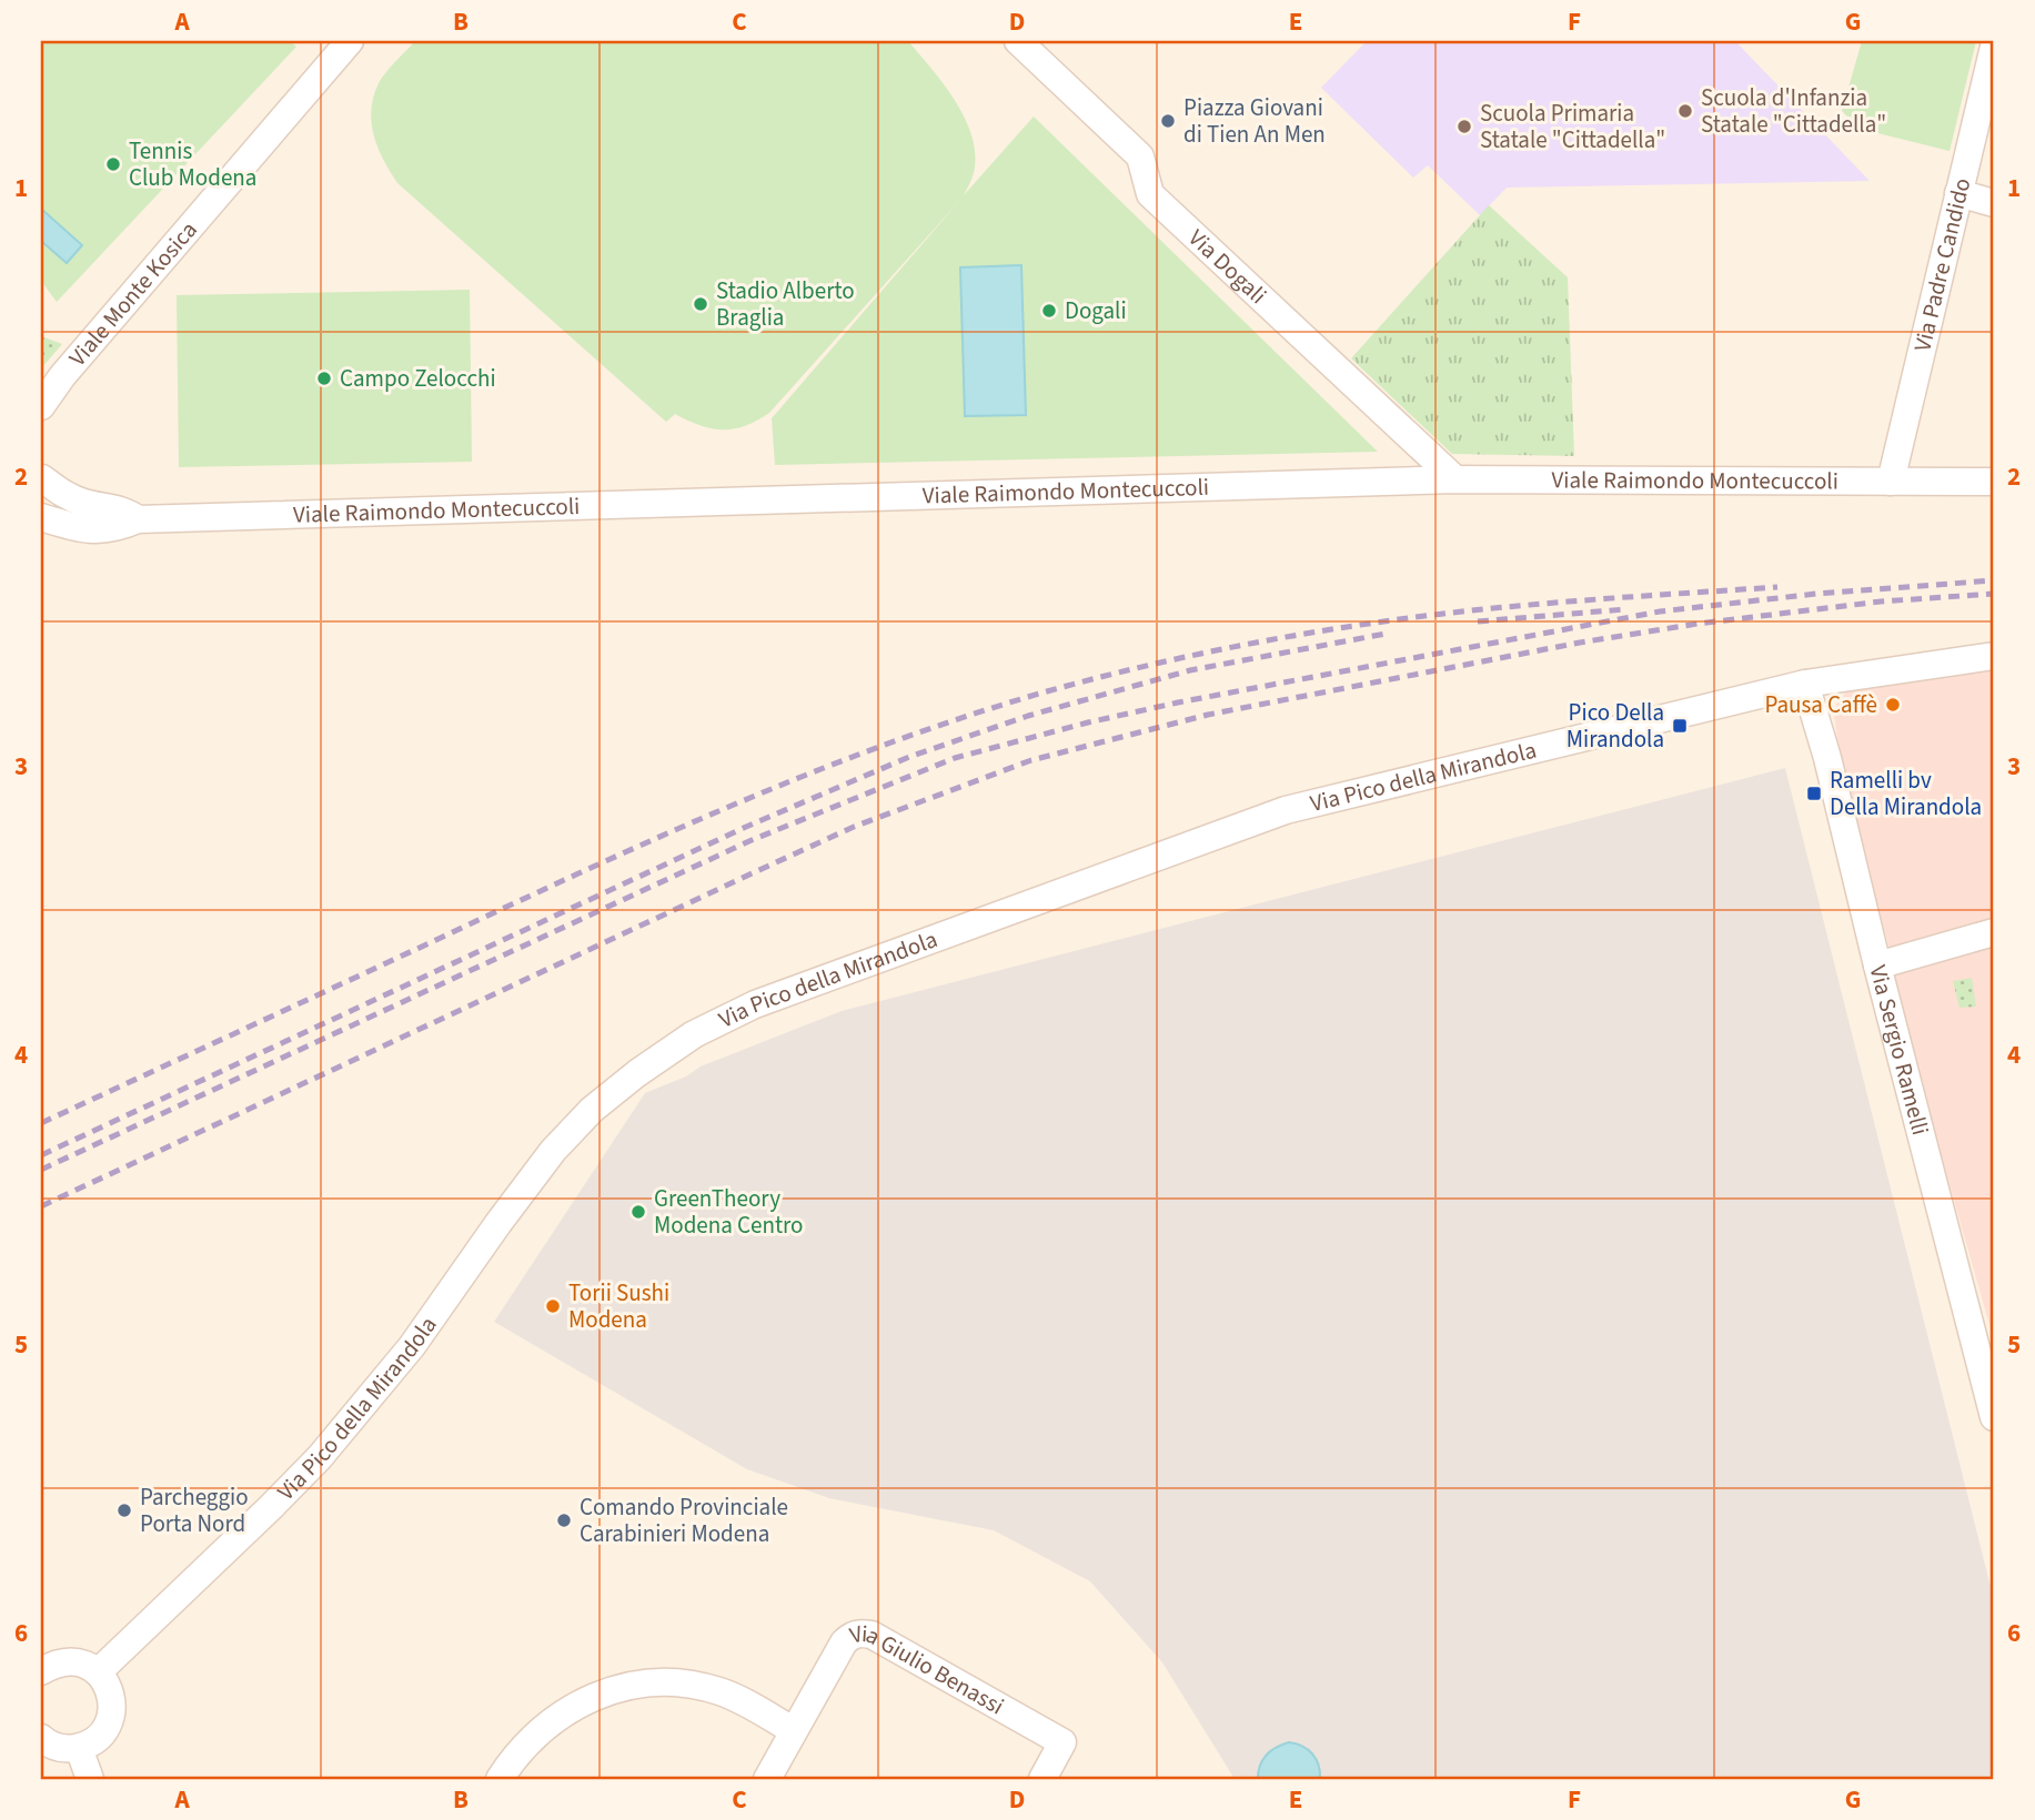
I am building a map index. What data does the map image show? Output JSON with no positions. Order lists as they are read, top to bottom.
{
  "streets": {
    "street": [
      "Via Padre Candido",
      "Via Dogali",
      "Viale Monte Kosica",
      "Viale Raimondo Montecuccoli",
      "Via Pico della Mirandola",
      "Via Sergio Ramelli",
      "Via Giulio Benassi"
    ]
  },
  "crossings": [
    ["Via Padre Candido", "Viale Raimondo Montecuccoli"],
    ["Via Dogali", "Viale Raimondo Montecuccoli"],
    ["Via Pico della Mirandola", "Via Sergio Ramelli"]
  ],
  "places": {
    "other": [
      "Scuola d'Infanzia Statale \"Cittadella\"",
      "Piazza Giovani di Tien An Men",
      "Scuola Primaria Statale \"Cittadella\"",
      "Tennis Club Modena",
      "Stadio Alberto Braglia",
      "Dogali",
      "Campo Zelocchi",
      "Pausa Caffè",
      "GreenTheory Modena Centro",
      "Torii Sushi Modena",
      "Parcheggio Porta Nord",
      "Comando Provinciale Carabinieri Modena"
    ],
    "transit": ["Pico Della Mirandola", "Ramelli bv Della Mirandola"]
  },
  "grid": {
    "columns": [
      "A",
      "B",
      "C",
      "D",
      "E",
      "F",
      "G"
    ],
    "rows": [
      "1",
      "2",
      "3",
      "4",
      "5",
      "6"
    ]
  }
}
